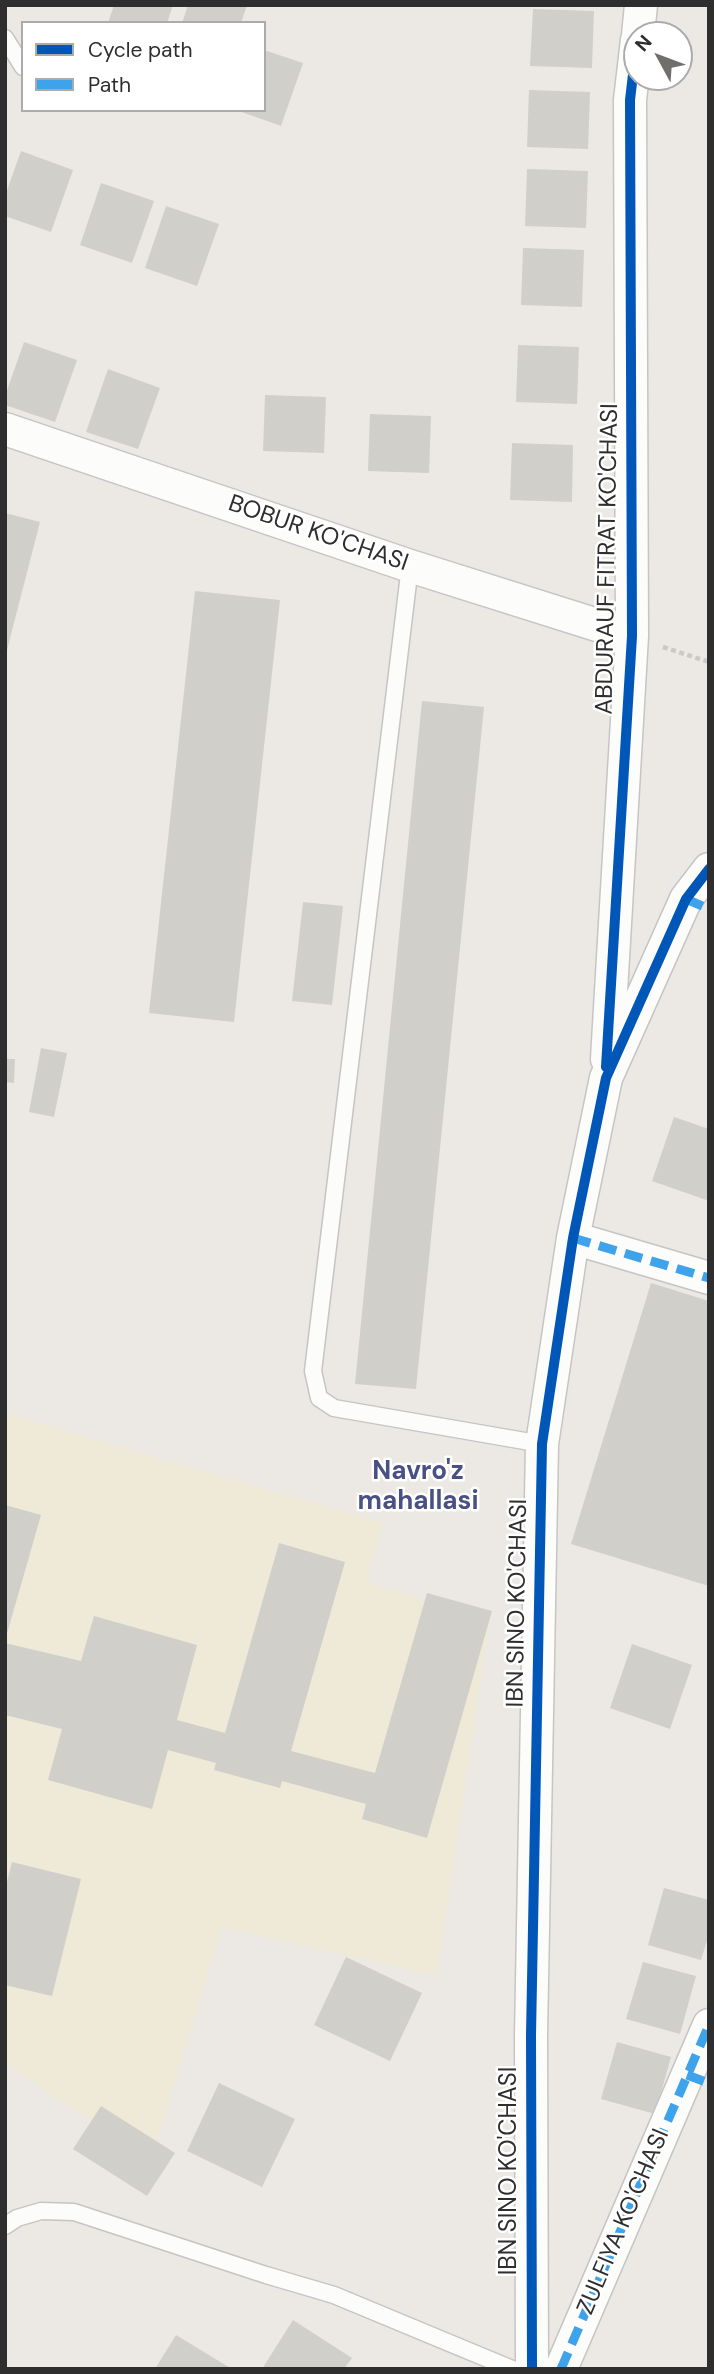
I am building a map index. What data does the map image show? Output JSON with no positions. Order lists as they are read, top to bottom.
{
  "streets": {
    "street": [
      "BOBUR KO'CHASI",
      "ABDURAUF FITRAT KO'CHASI",
      "IBN SINO KO'CHASI",
      "ZULFIYA KO'CHASI"
    ]
  },
  "crossings": [
    ["BOBUR KO'CHASI", "ABDURAUF FITRAT KO'CHASI"],
    ["ABDURAUF FITRAT KO'CHASI", "IBN SINO KO'CHASI"]
  ],
  "districts": ["Navro'z mahallasi"],
  "legend": ["Cycle path", "Path"],
  "north": "top left"
}
